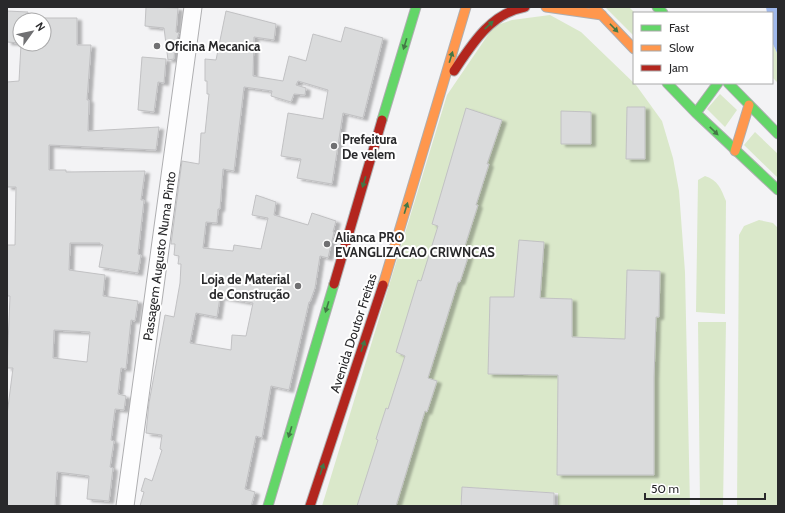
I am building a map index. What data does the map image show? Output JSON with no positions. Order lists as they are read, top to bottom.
{
  "streets": {
    "main road": ["Avenida Doutor Freitas"],
    "street": ["Passagem Augusto Numa Pinto"]
  },
  "places": [
    "Oficina Mecanica",
    "Prefeitura De velem",
    "Alianca PRO EVANGLIZACAO CRIWNCAS",
    "Loja de Material de Construção"
  ],
  "legend": ["Fast", "Slow", "Jam"],
  "scale_bar": "50 m",
  "north": "top right"
}
